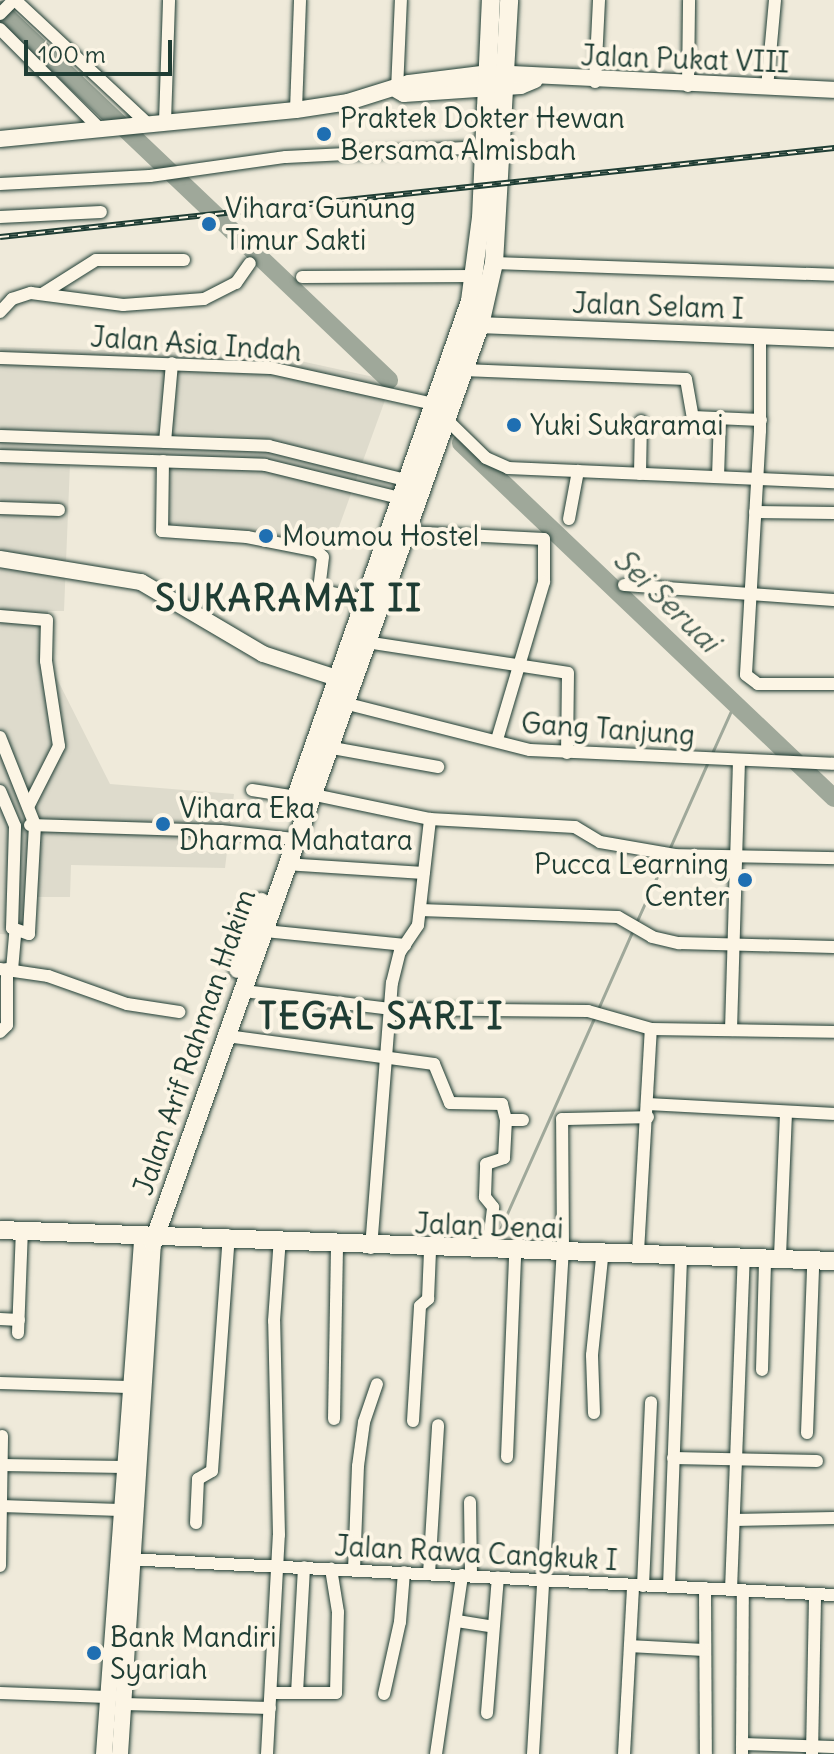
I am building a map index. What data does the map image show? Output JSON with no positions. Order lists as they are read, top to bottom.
{
  "streets": {
    "main road": [
      "Jalan Pukat VIII",
      "Jalan Selam I",
      "Jalan Arif Rahman Hakim",
      "Jalan Denai"
    ],
    "street": ["Jalan Asia Indah", "Gang Tanjung", "Jalan Rawa Cangkuk I"]
  },
  "crossings": [
    ["Jalan Pukat VIII", "Jalan Arif Rahman Hakim"],
    ["Jalan Selam I", "Jalan Arif Rahman Hakim"],
    ["Jalan Asia Indah", "Jalan Arif Rahman Hakim"],
    ["Gang Tanjung", "Jalan Arif Rahman Hakim"],
    ["Jalan Arif Rahman Hakim", "Jalan Denai"],
    ["Jalan Arif Rahman Hakim", "Jalan Rawa Cangkuk I"]
  ],
  "districts": ["SUKARAMAI II", "TEGAL SARI I"],
  "water": ["Sei Seruai"],
  "places": [
    "Praktek Dokter Hewan Bersama Almisbah",
    "Vihara Gunung Timur Sakti",
    "Yuki Sukaramai",
    "Moumou Hostel",
    "Vihara Eka Dharma Mahatara",
    "Pucca Learning Center",
    "Bank Mandiri Syariah"
  ],
  "scale_bar": "100 m"
}
